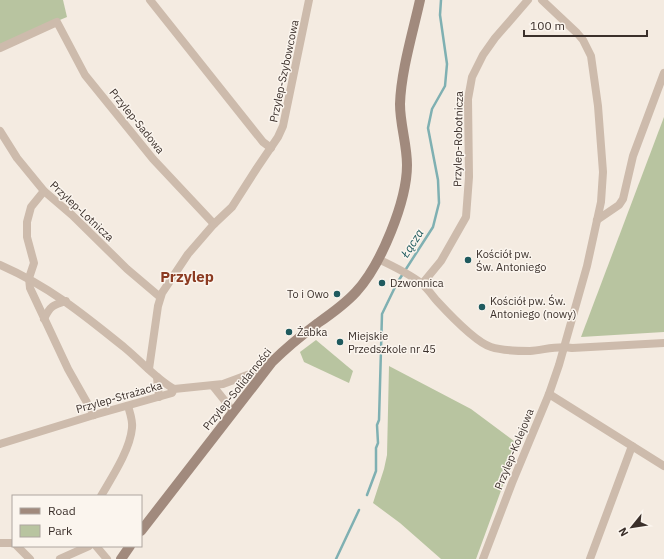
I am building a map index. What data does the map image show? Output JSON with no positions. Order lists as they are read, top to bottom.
{
  "streets": {
    "main road": ["Przylep-Solidarności"],
    "street": [
      "Przylep-Szybowcowa",
      "Przylep-Sadowa",
      "Przylep-Robotnicza",
      "Przylep-Lotnicza",
      "Przylep-Strażacka",
      "Przylep-Kolejowa"
    ]
  },
  "crossings": [
    ["Przylep-Szybowcowa", "Przylep-Sadowa"],
    ["Przylep-Szybowcowa", "Przylep-Lotnicza"],
    ["Przylep-Solidarności", "Przylep-Strażacka"]
  ],
  "districts": ["Przylep"],
  "water": ["Łącza"],
  "places": [
    "Kościół pw. Św. Antoniego",
    "Dzwonnica",
    "To i Owo",
    "Kościół pw. Św. Antoniego (nowy)",
    "Żabka",
    "Miejskie Przedszkole nr 45"
  ],
  "legend": ["Road", "Park"],
  "scale_bar": "100 m",
  "north": "bottom left"
}
